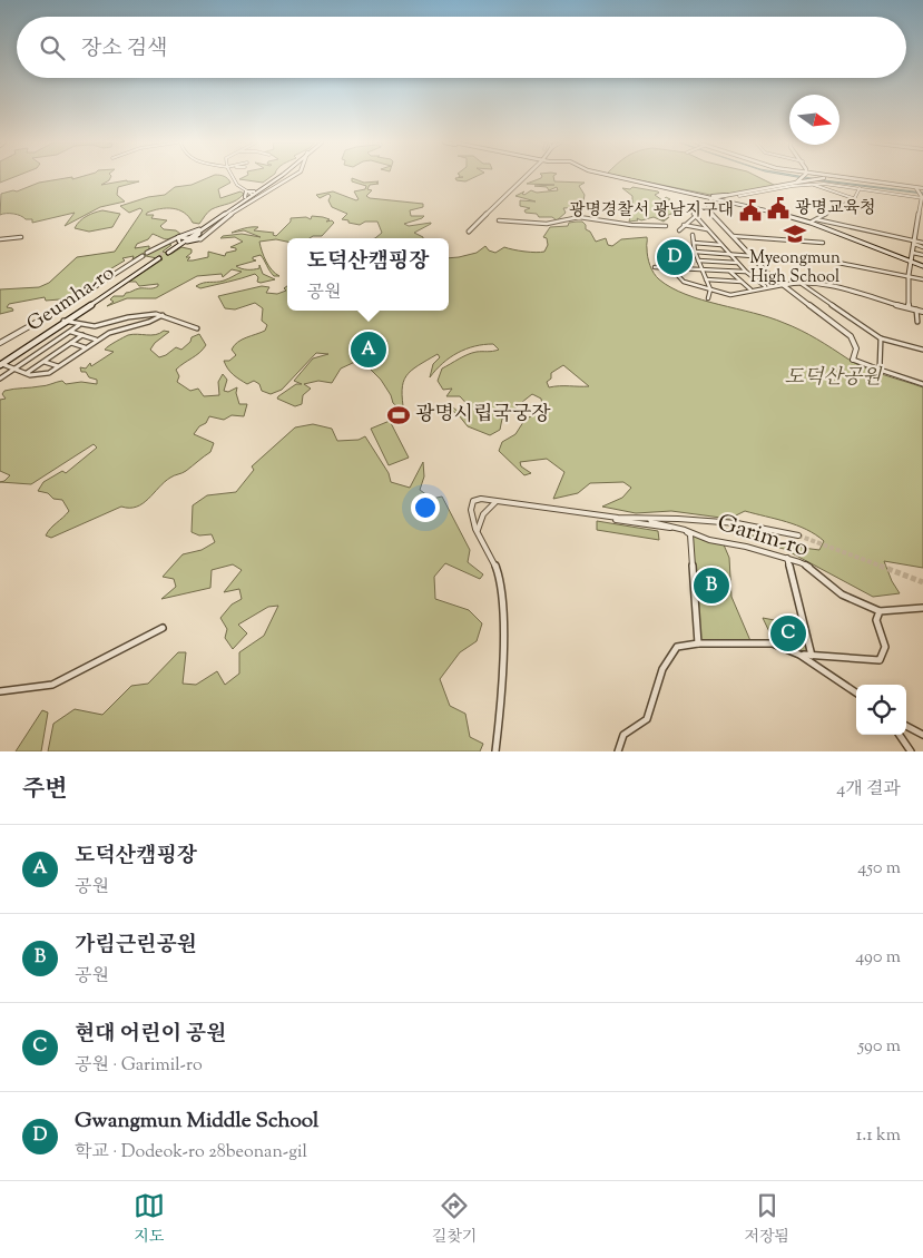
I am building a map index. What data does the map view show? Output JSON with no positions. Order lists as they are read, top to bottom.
{
  "streets": {
    "main road": ["Geumha-ro"],
    "street": ["Garim-ro"]
  },
  "parks": ["도덕산공원"],
  "places": {
    "public building": ["광명교육청", "광명경찰서 광남지구대"],
    "school or university": ["Myeongmun High School"],
    "sports": ["광명시립국궁장"]
  },
  "north": "right",
  "page": {
    "search": "장소 검색",
    "pins": [
      "D",
      "A",
      "B",
      "C"
    ],
    "popup": ["도덕산캠핑장", "공원"],
    "heading": ["주변", "4개 결과"],
    "list": [
      {
        "mark": "A",
        "name": "도덕산캠핑장",
        "note": "공원",
        "value": "450 m"
      },
      {
        "mark": "B",
        "name": "가림근린공원",
        "note": "공원",
        "value": "490 m"
      },
      {
        "mark": "C",
        "name": "현대 어린이 공원",
        "note": "공원 · Garimil-ro",
        "value": "590 m"
      },
      {
        "mark": "D",
        "name": "Gwangmun Middle School",
        "note": "학교 · Dodeok-ro 28beonan-gil",
        "value": "1.1 km"
      }
    ],
    "nav": ["지도", "길찾기", "저장됨"]
  }
}
